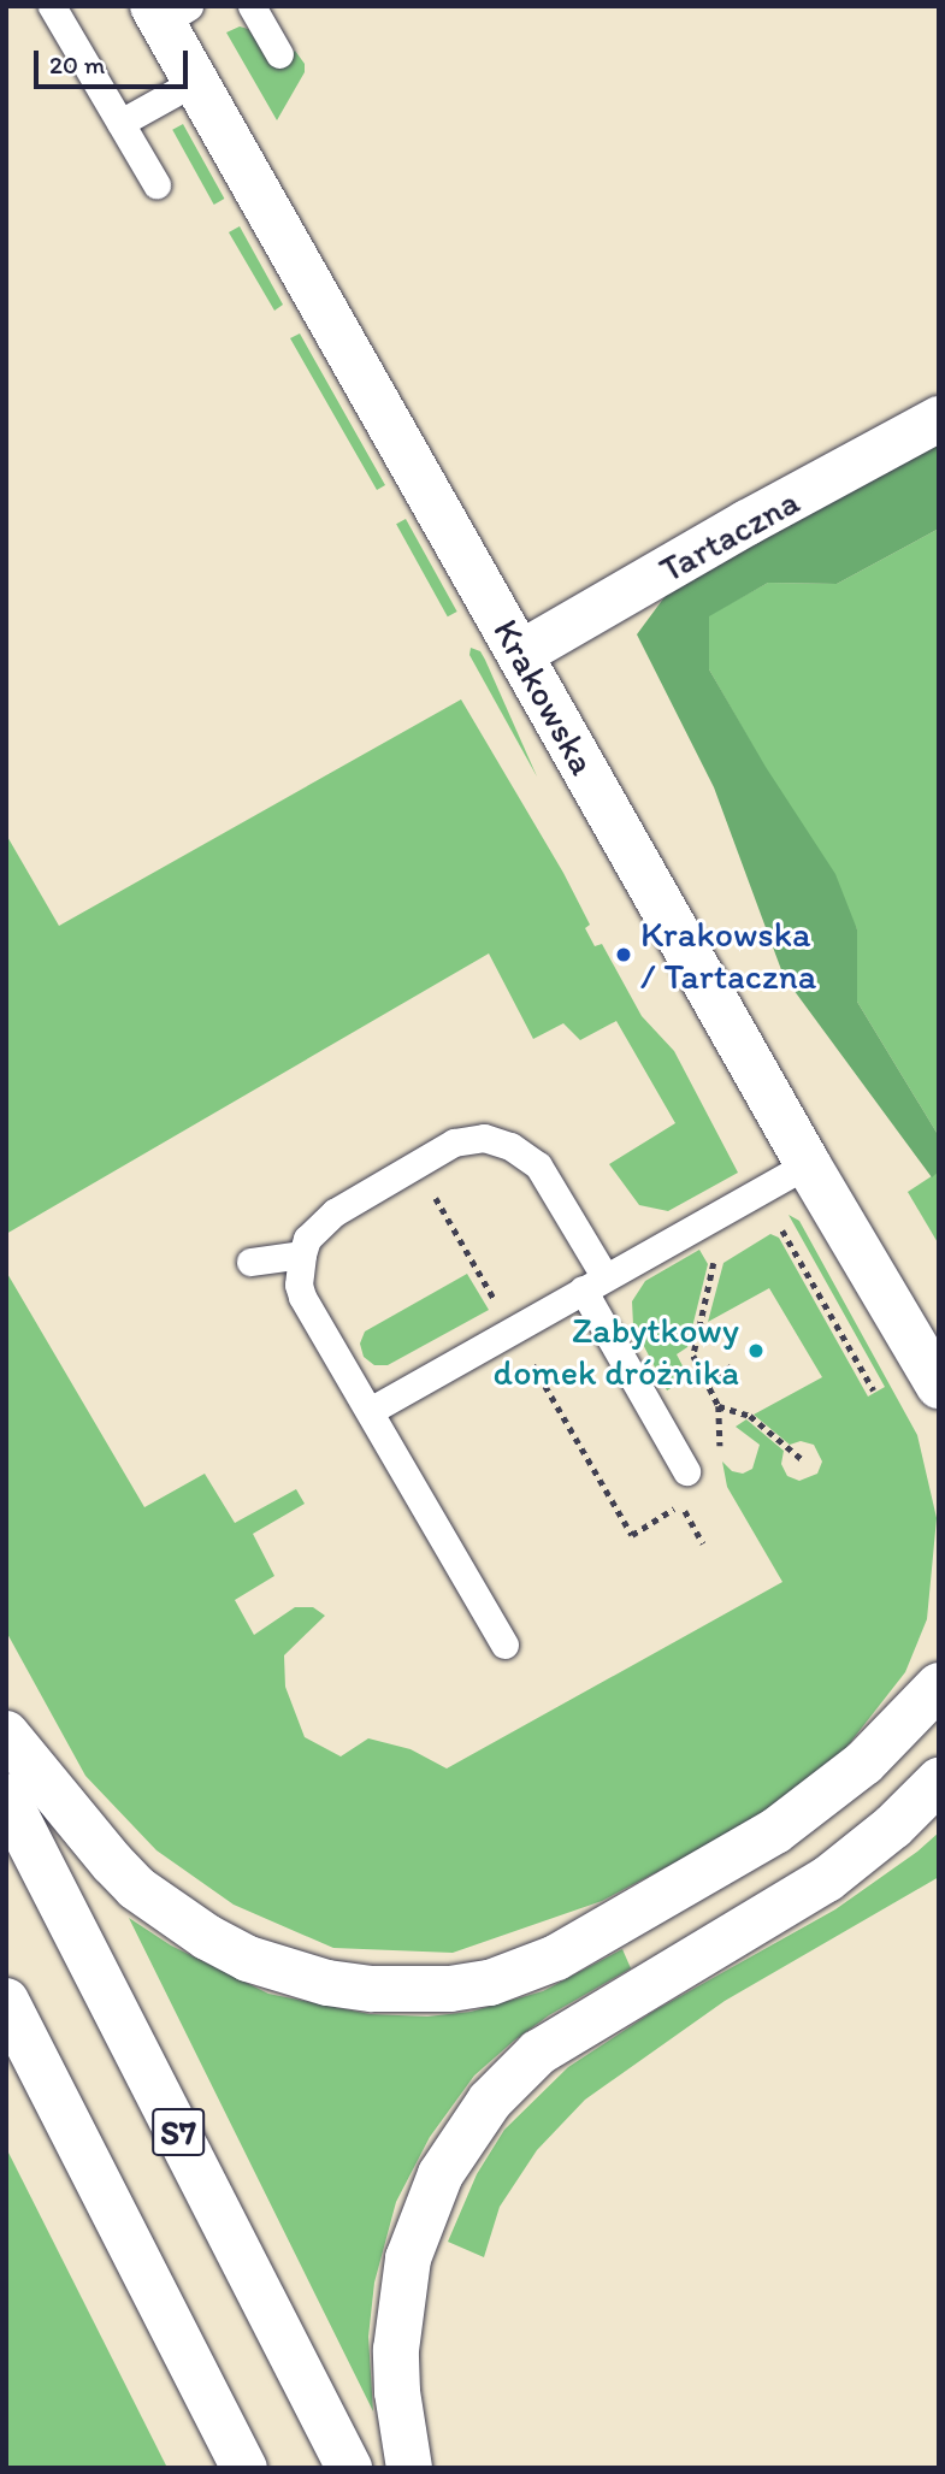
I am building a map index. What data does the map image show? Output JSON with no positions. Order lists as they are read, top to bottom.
{
  "streets": {
    "main road": ["Tartaczna", "Krakowska", "S7"]
  },
  "crossings": [
    ["Tartaczna", "Krakowska"]
  ],
  "places": ["Krakowska / Tartaczna", "Zabytkowy domek dróżnika"],
  "scale_bar": "20 m"
}
